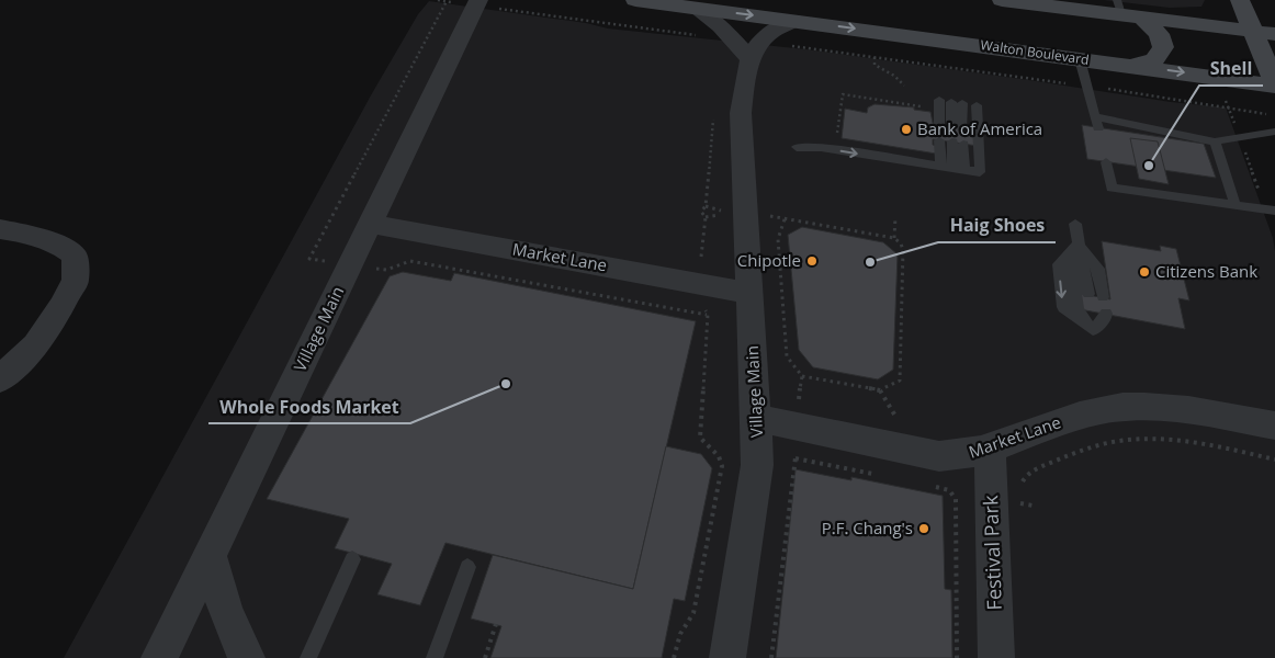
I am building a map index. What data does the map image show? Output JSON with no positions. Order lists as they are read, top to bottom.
{
  "streets": {
    "main road": ["Walton Boulevard"],
    "street": ["Market Lane", "Village Main", "Festival Park"]
  },
  "crossings": [
    ["Market Lane", "Village Main"],
    ["Market Lane", "Festival Park"]
  ],
  "places": [
    "Bank of America",
    "Shell",
    "Chipotle",
    "Haig Shoes",
    "Citizens Bank",
    "Whole Foods Market",
    "P.F. Chang's"
  ]
}
